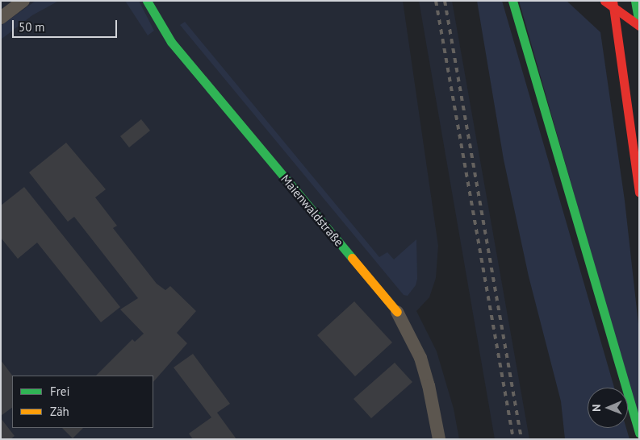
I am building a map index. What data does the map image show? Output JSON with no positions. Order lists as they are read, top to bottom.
{
  "streets": {
    "main road": ["Maienwaldstraße"]
  },
  "legend": ["Frei", "Zäh"],
  "scale_bar": "50 m",
  "north": "left"
}
